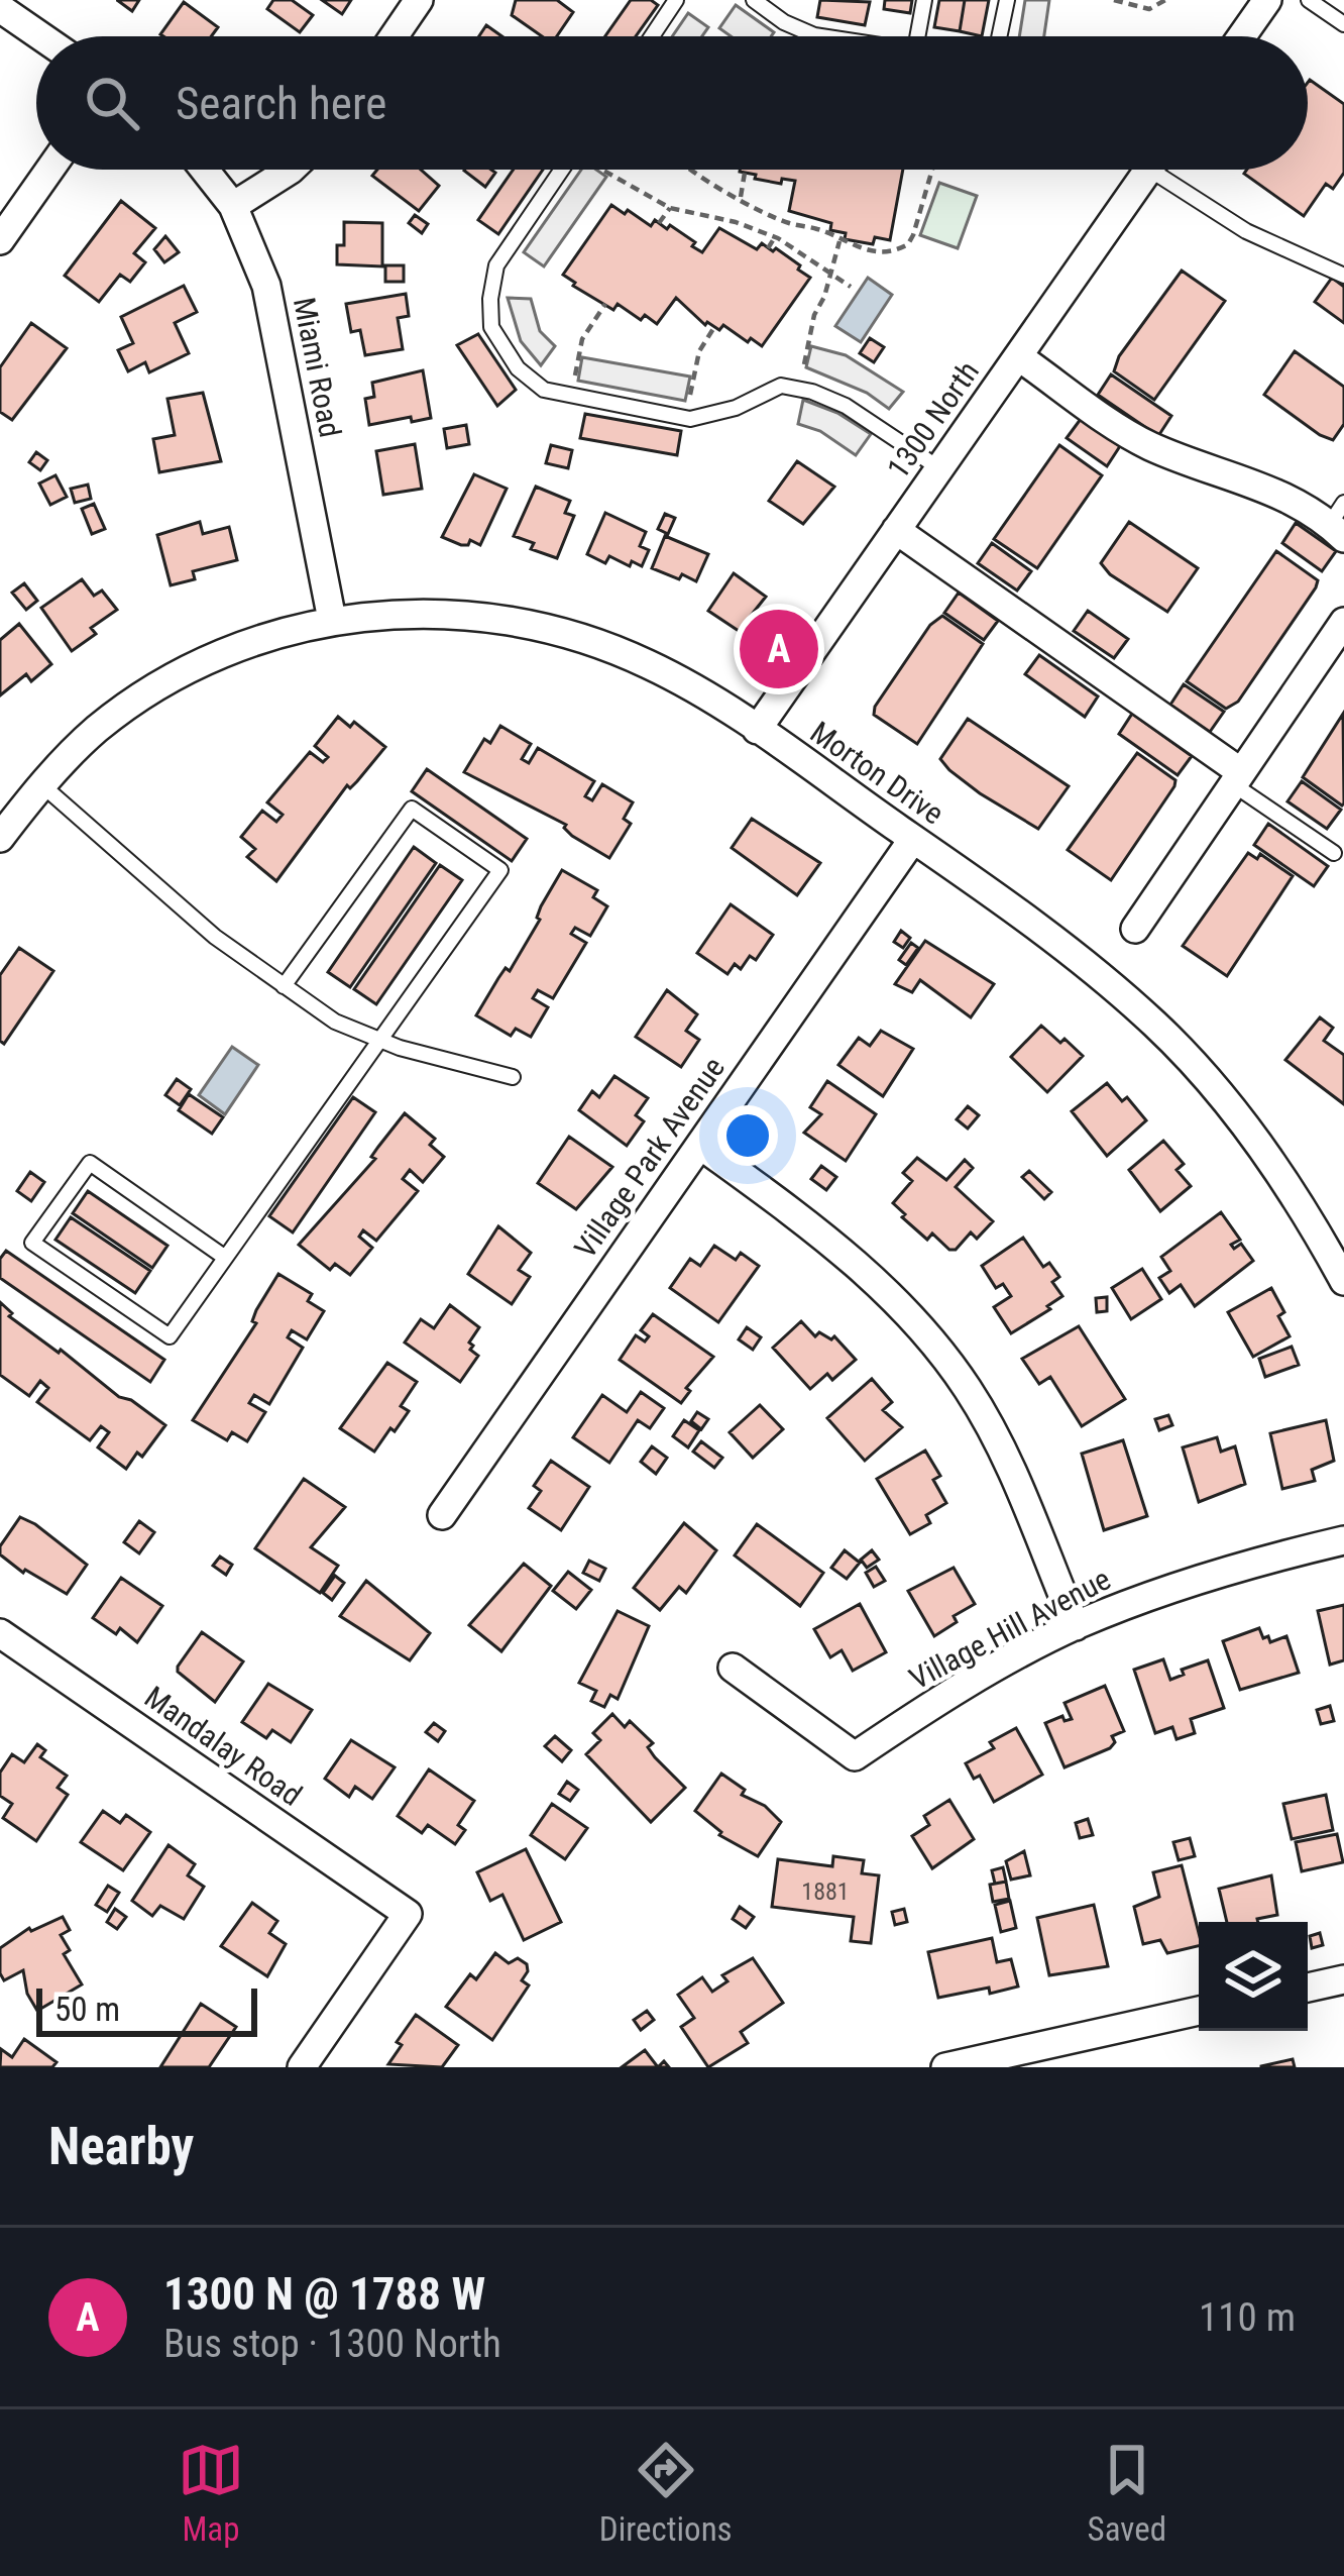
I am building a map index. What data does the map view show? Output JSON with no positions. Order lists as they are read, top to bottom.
{
  "streets": {
    "street": [
      "Miami Road",
      "1300 North",
      "Morton Drive",
      "Village Park Avenue",
      "Village Hill Avenue",
      "Mandalay Road"
    ]
  },
  "crossings": [
    ["Miami Road", "Morton Drive"],
    ["1300 North", "Morton Drive"],
    ["Morton Drive", "Village Park Avenue"]
  ],
  "house_numbers": ["1881"],
  "scale_bar": "50 m",
  "page": {
    "search": "Search here",
    "pins": "A",
    "scale": "50 m",
    "heading": "Nearby",
    "list": [
      {
        "mark": "A",
        "name": "1300 N @ 1788 W",
        "note": "Bus stop · 1300 North",
        "value": "110 m"
      }
    ],
    "nav": ["Map", "Directions", "Saved"]
  }
}
